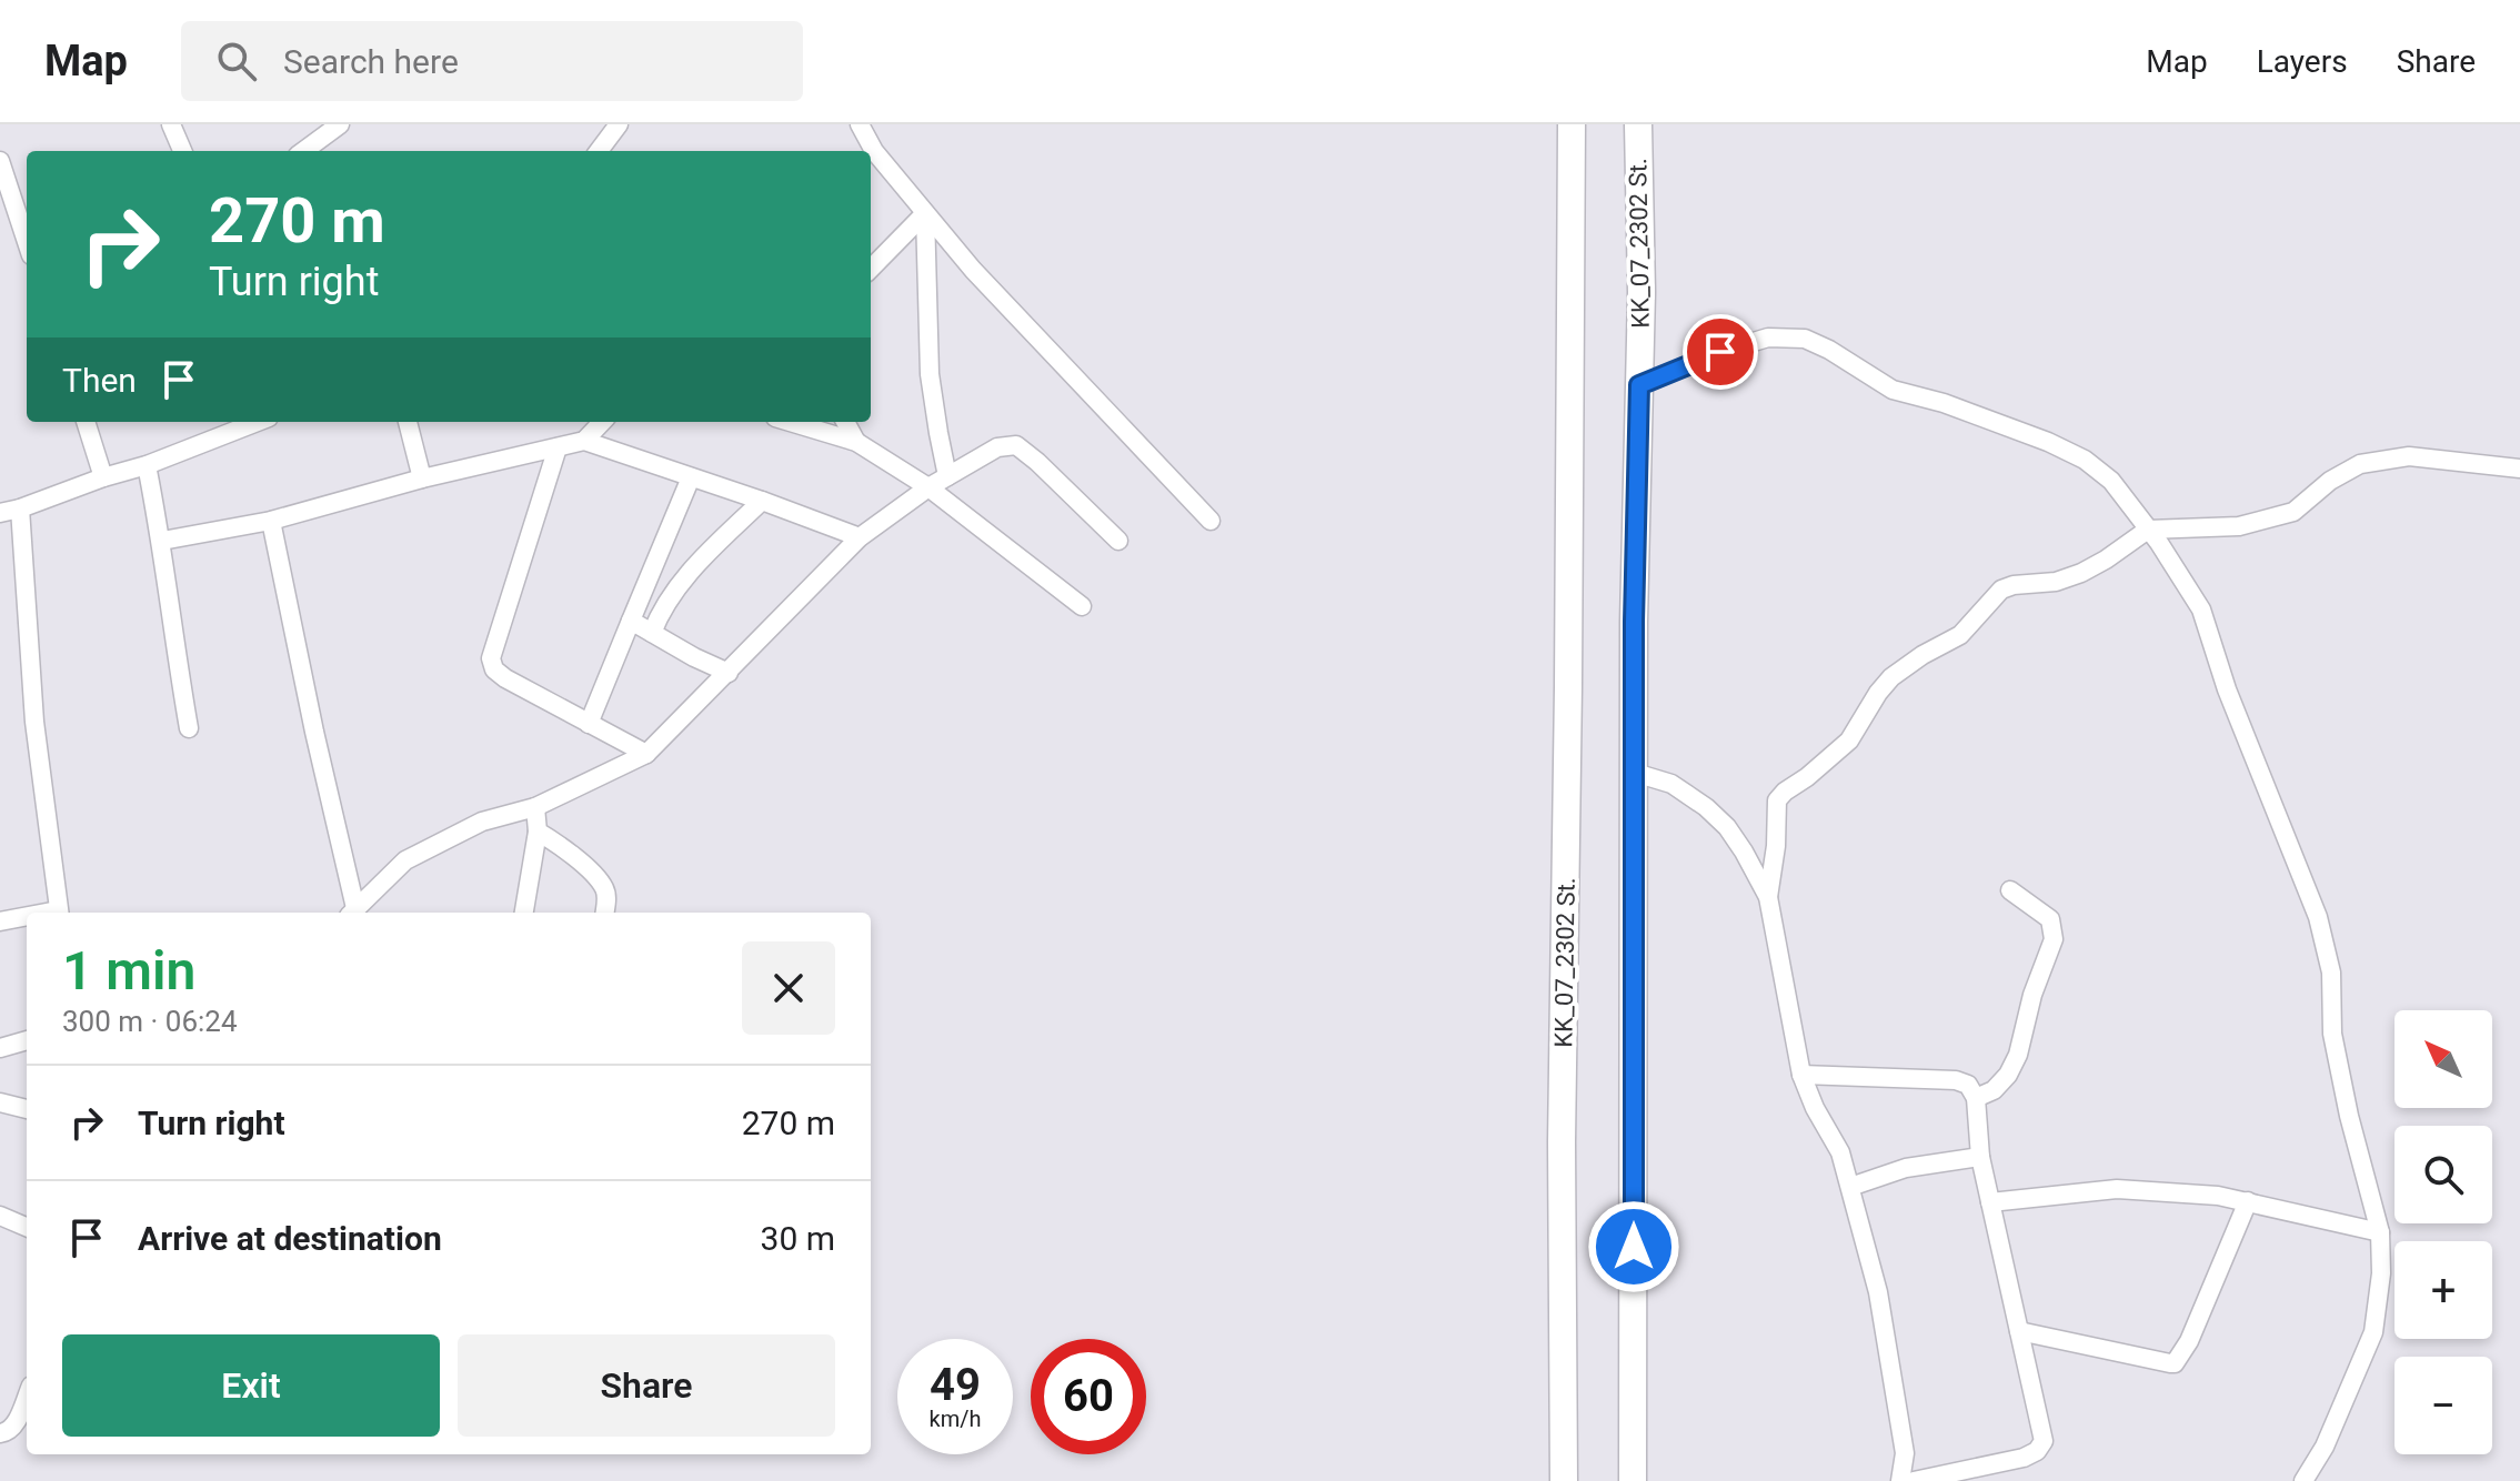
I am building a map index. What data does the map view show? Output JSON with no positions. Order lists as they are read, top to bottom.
{
  "streets": {
    "main road": ["KK_07_2302 St."]
  },
  "north": "top left",
  "page": {
    "header": "Map",
    "search": "Search here",
    "nav": ["Map", "Layers", "Share"],
    "turn": ["270 m", "Turn right"],
    "then": "Then",
    "heading": ["1 min", "300 m · 06:24"],
    "map_buttons": ["+", "−"],
    "list": [
      {
        "name": "Turn right",
        "value": "270 m"
      },
      {
        "name": "Arrive at destination",
        "value": "30 m"
      }
    ],
    "buttons": ["Exit", "Share"],
    "speed": "49 km/h",
    "limit": "60"
  }
}
